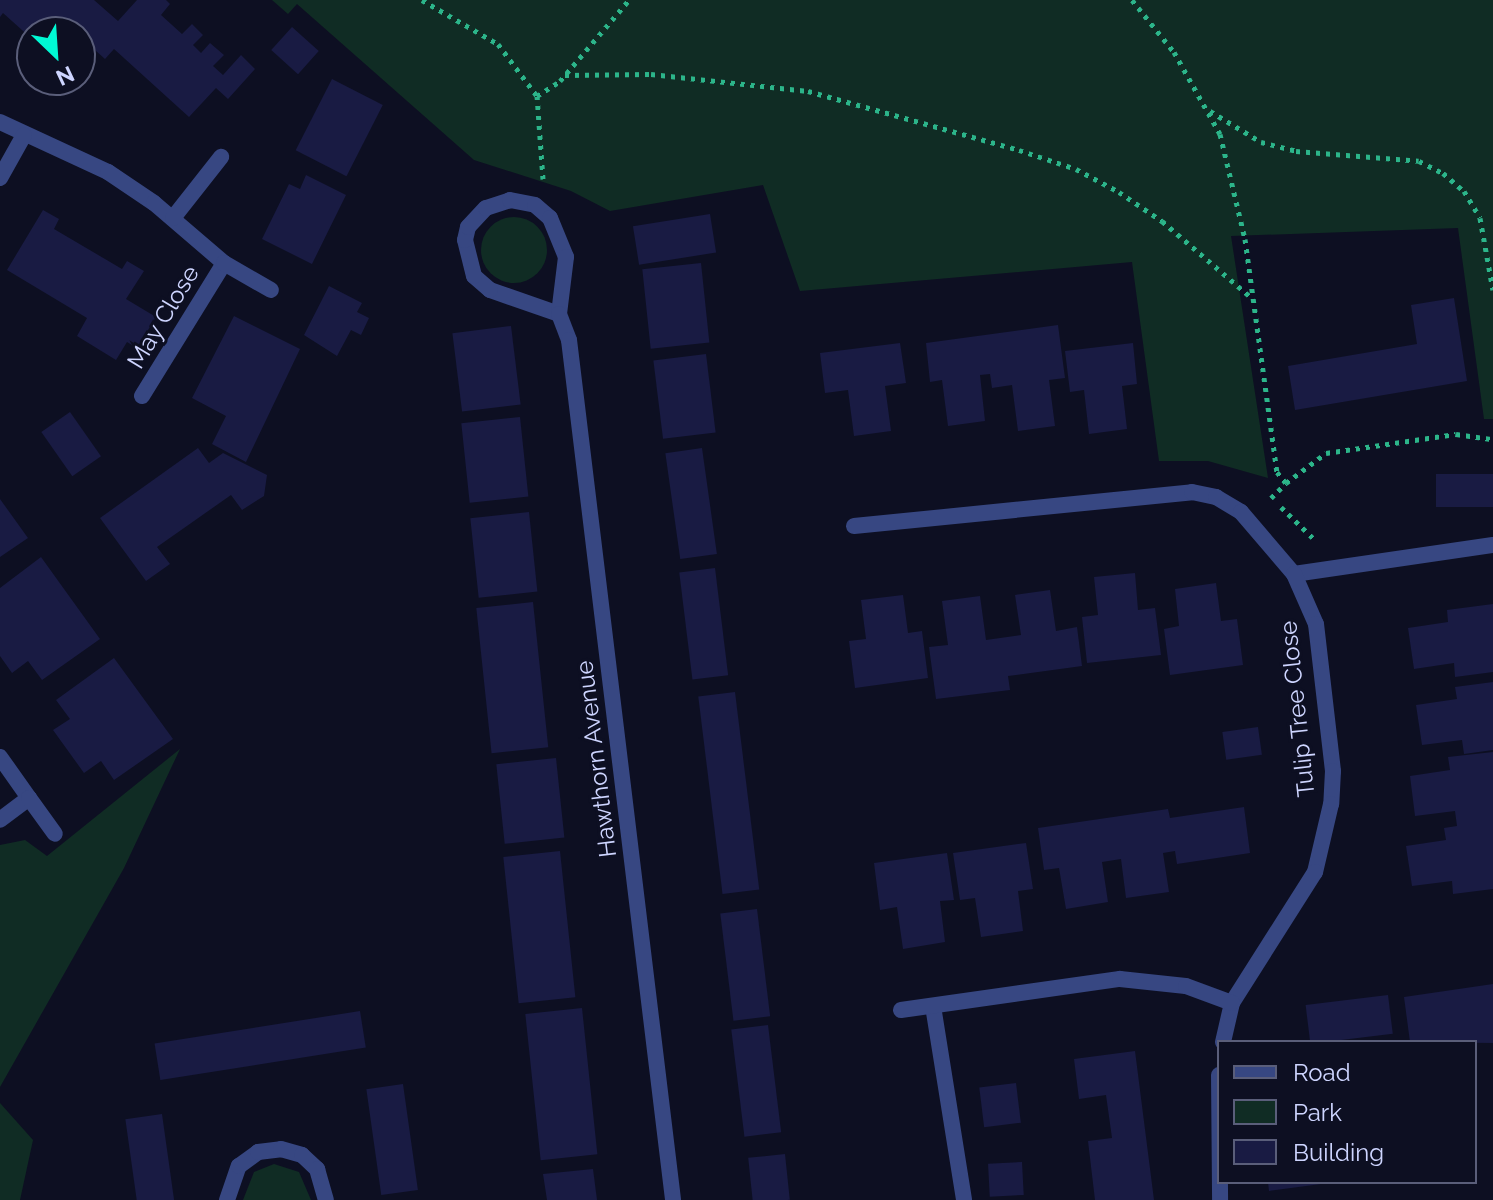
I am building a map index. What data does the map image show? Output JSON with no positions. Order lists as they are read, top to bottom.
{
  "streets": {
    "street": ["May Close", "Tulip Tree Close", "Hawthorn Avenue"]
  },
  "legend": ["Road", "Park", "Building"],
  "north": "bottom right"
}
